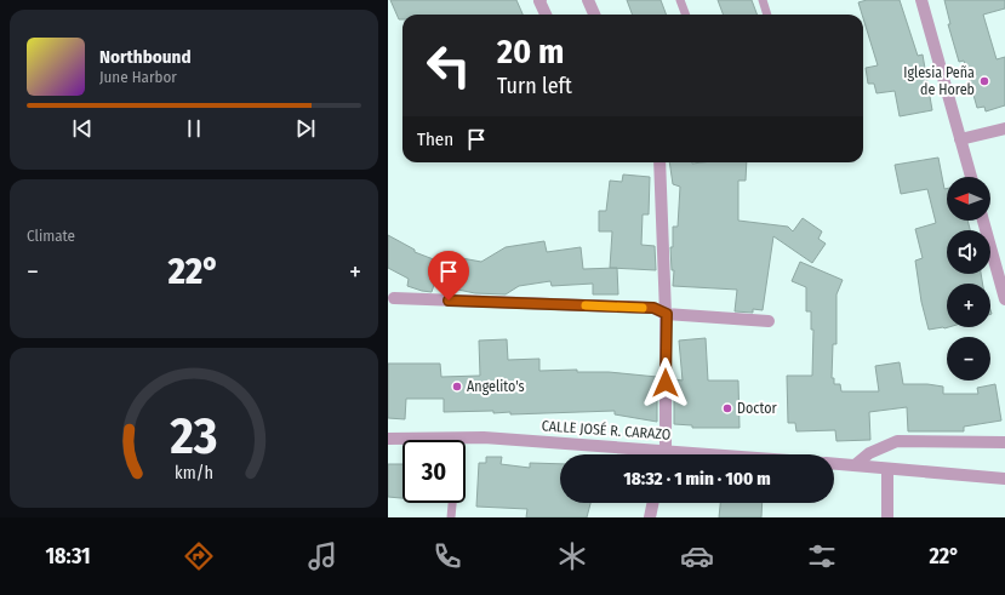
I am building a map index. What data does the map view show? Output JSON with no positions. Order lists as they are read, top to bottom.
{
  "streets": {
    "street": ["CALLE JOSÉ R. CARAZO"]
  },
  "places": ["Iglesia Peña de Horeb", "Angelito's", "Doctor"],
  "north": "left",
  "page": {
    "turn": ["20 m", "Turn left"],
    "song": ["Northbound", "June Harbor"],
    "then": "Then",
    "map_buttons": ["+", "−"],
    "tile": "Climate",
    "heat": ["−", "22°", "+"],
    "limit": "30",
    "trip": "18:32 · 1 min · 100 m",
    "tabs": ["18:31", "22°"],
    "gauge": ["23", "km/h"]
  }
}
